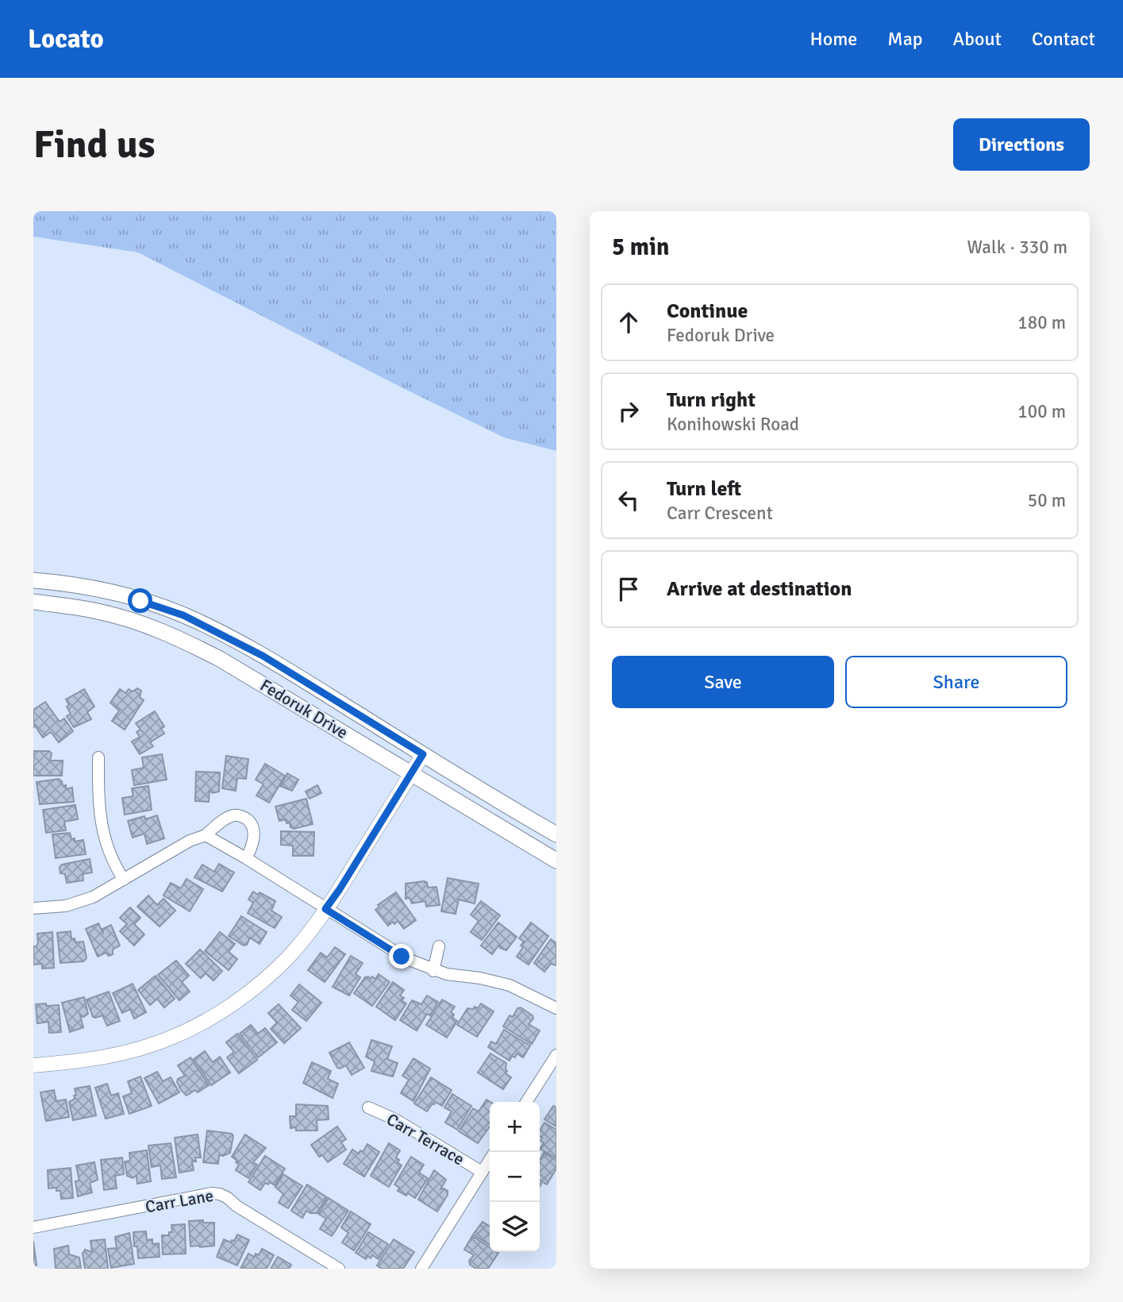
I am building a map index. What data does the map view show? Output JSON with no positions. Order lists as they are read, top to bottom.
{
  "streets": {
    "main road": ["Fedoruk Drive"],
    "street": ["Carr Terrace", "Carr Lane"]
  },
  "page": {
    "header": "Locato",
    "nav": [
      "Home",
      "Map",
      "About",
      "Contact"
    ],
    "buttons": [
      "Directions",
      ["Save", "Share"]
    ],
    "title": "Find us",
    "heading": ["5 min", "Walk · 330 m"],
    "list": [
      ["Continue", "Fedoruk Drive", "180 m"],
      ["Turn right", "Konihowski Road", "100 m"],
      ["Turn left", "Carr Crescent", "50 m"],
      "Arrive at destination"
    ],
    "map_buttons": ["+", "−"]
  }
}
